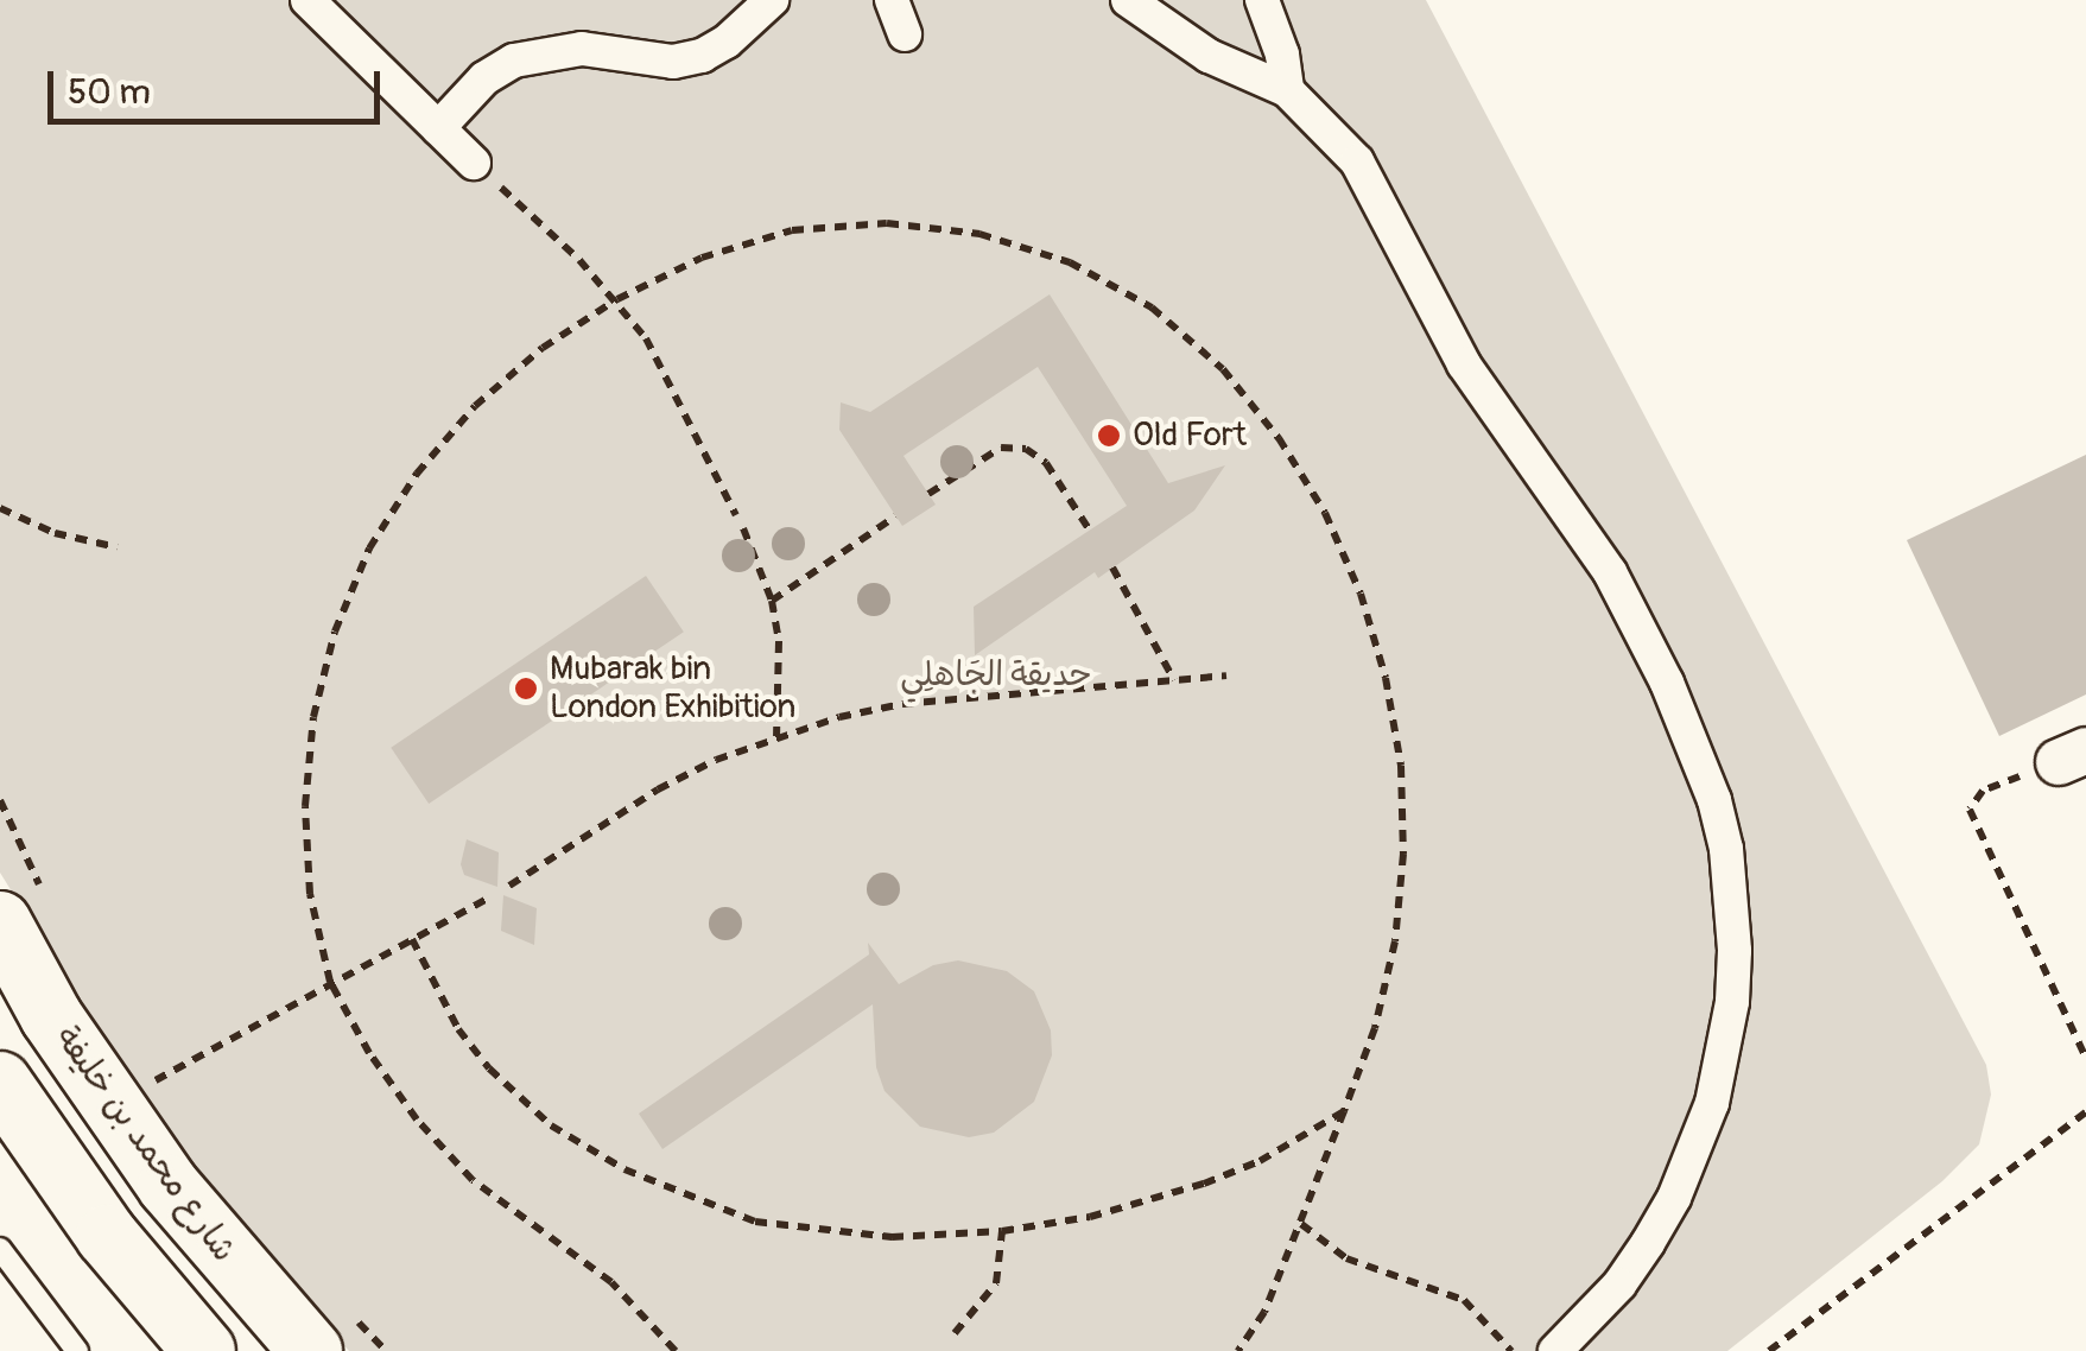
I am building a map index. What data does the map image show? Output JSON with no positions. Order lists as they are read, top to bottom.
{
  "streets": {
    "main road": ["شارع محمد بن خليفة"]
  },
  "parks": ["حديقة الجَاهلِي"],
  "places": ["Old Fort", "Mubarak bin London Exhibition"],
  "scale_bar": "50 m"
}
